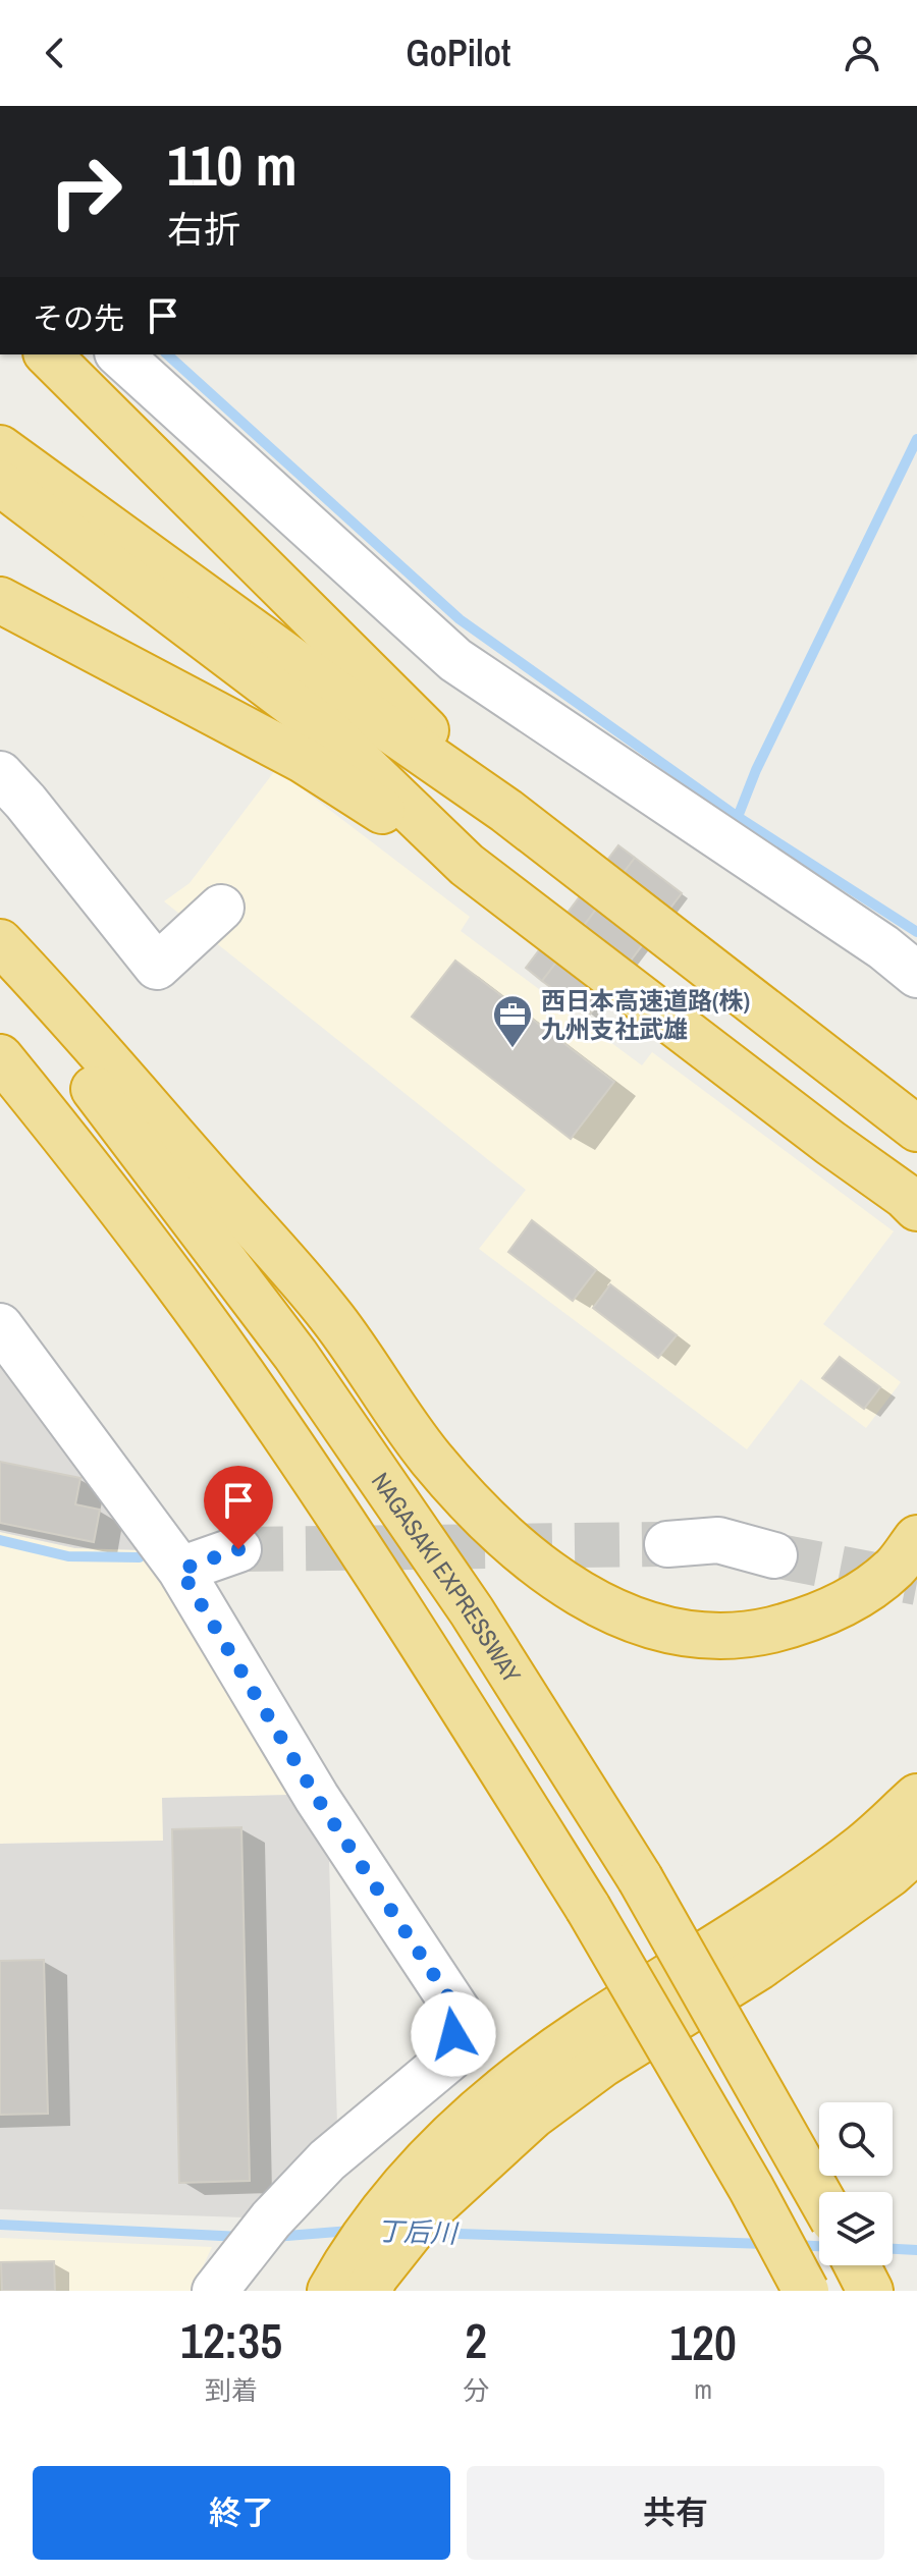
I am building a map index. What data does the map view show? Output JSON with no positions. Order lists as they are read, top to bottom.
{
  "streets": {
    "highway": ["NAGASAKI EXPRESSWAY"]
  },
  "water": ["丁后川"],
  "places": {
    "office": ["西日本高速道路(株) 九州支社武雄"]
  },
  "page": {
    "header": "GoPilot",
    "turn": ["110 m", "右折"],
    "then": "その先",
    "eta": [
      "12:35",
      "到着",
      "2",
      "分",
      "120",
      "m"
    ],
    "buttons": ["終了", "共有"]
  }
}
